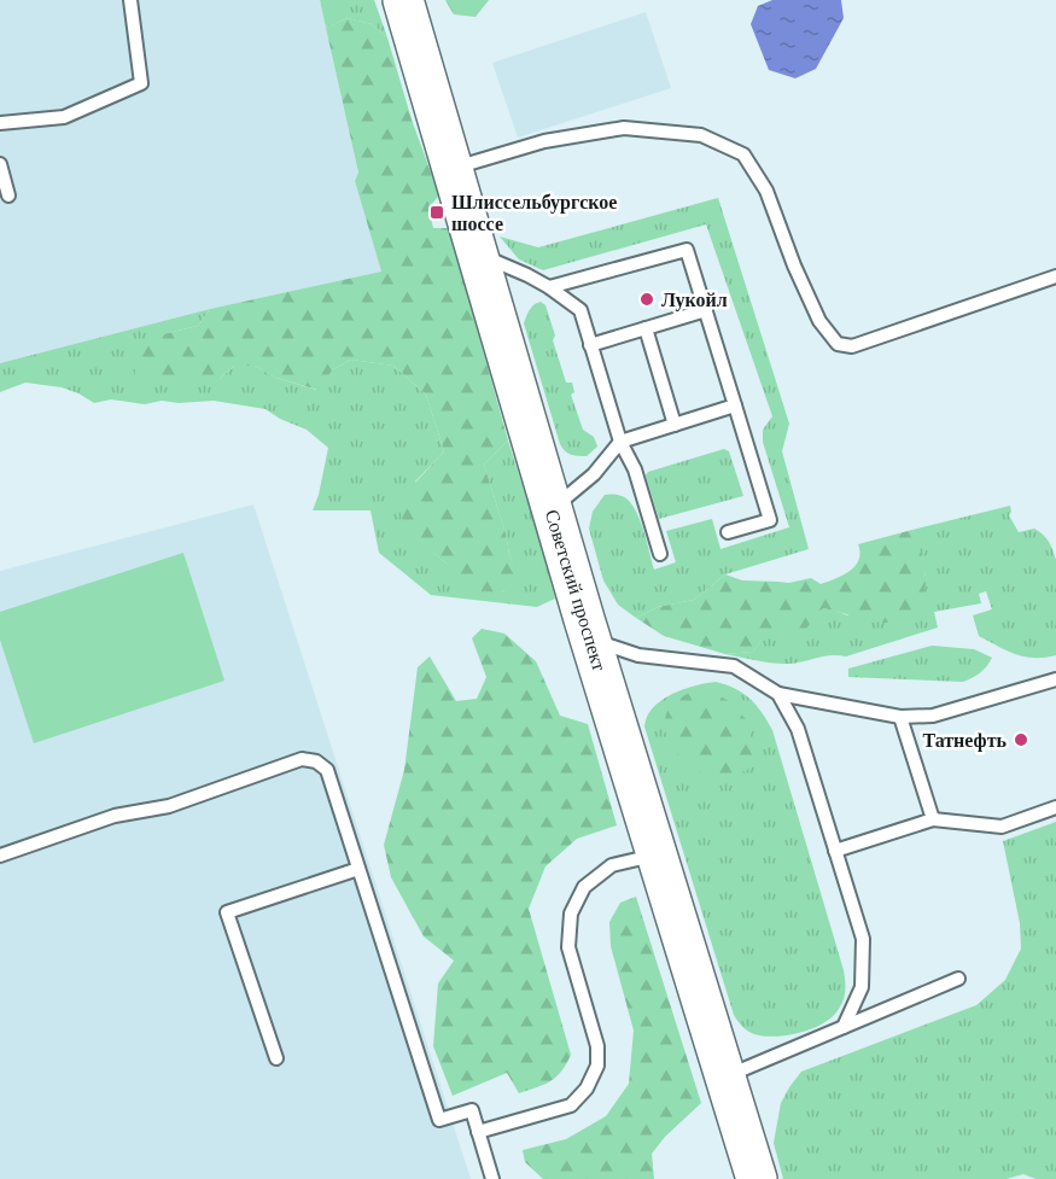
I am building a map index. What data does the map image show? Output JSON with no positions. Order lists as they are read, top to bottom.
{
  "streets": {
    "main road": ["Советский проспект"]
  },
  "places": {
    "transit": ["Шлиссельбургское шоссе"],
    "other": ["Лукойл", "Татнефть"]
  }
}
